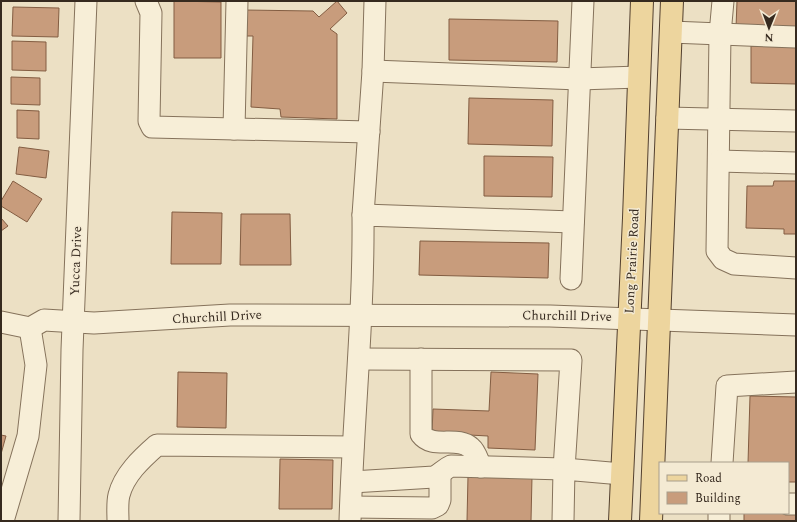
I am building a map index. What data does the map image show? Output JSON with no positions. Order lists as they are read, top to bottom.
{
  "streets": {
    "main road": ["Long Prairie Road"],
    "street": ["Yucca Drive", "Churchill Drive"]
  },
  "crossings": [
    ["Yucca Drive", "Churchill Drive"],
    ["Long Prairie Road", "Churchill Drive"]
  ],
  "legend": ["Road", "Building"],
  "north": "bottom"
}
